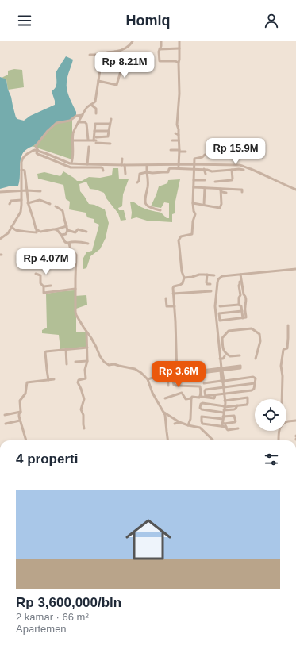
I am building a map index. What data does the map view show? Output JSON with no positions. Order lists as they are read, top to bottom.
{
  "page": {
    "header": "Homiq",
    "price": [
      "Rp 8.21M",
      "Rp 15.9M",
      "Rp 4.07M",
      "Rp 3.6M"
    ],
    "heading": "4 properti",
    "list": [
      {
        "name": "Rp 3,600,000/bln",
        "note": "2 kamar · 66 m² · Apartemen"
      }
    ]
  }
}
